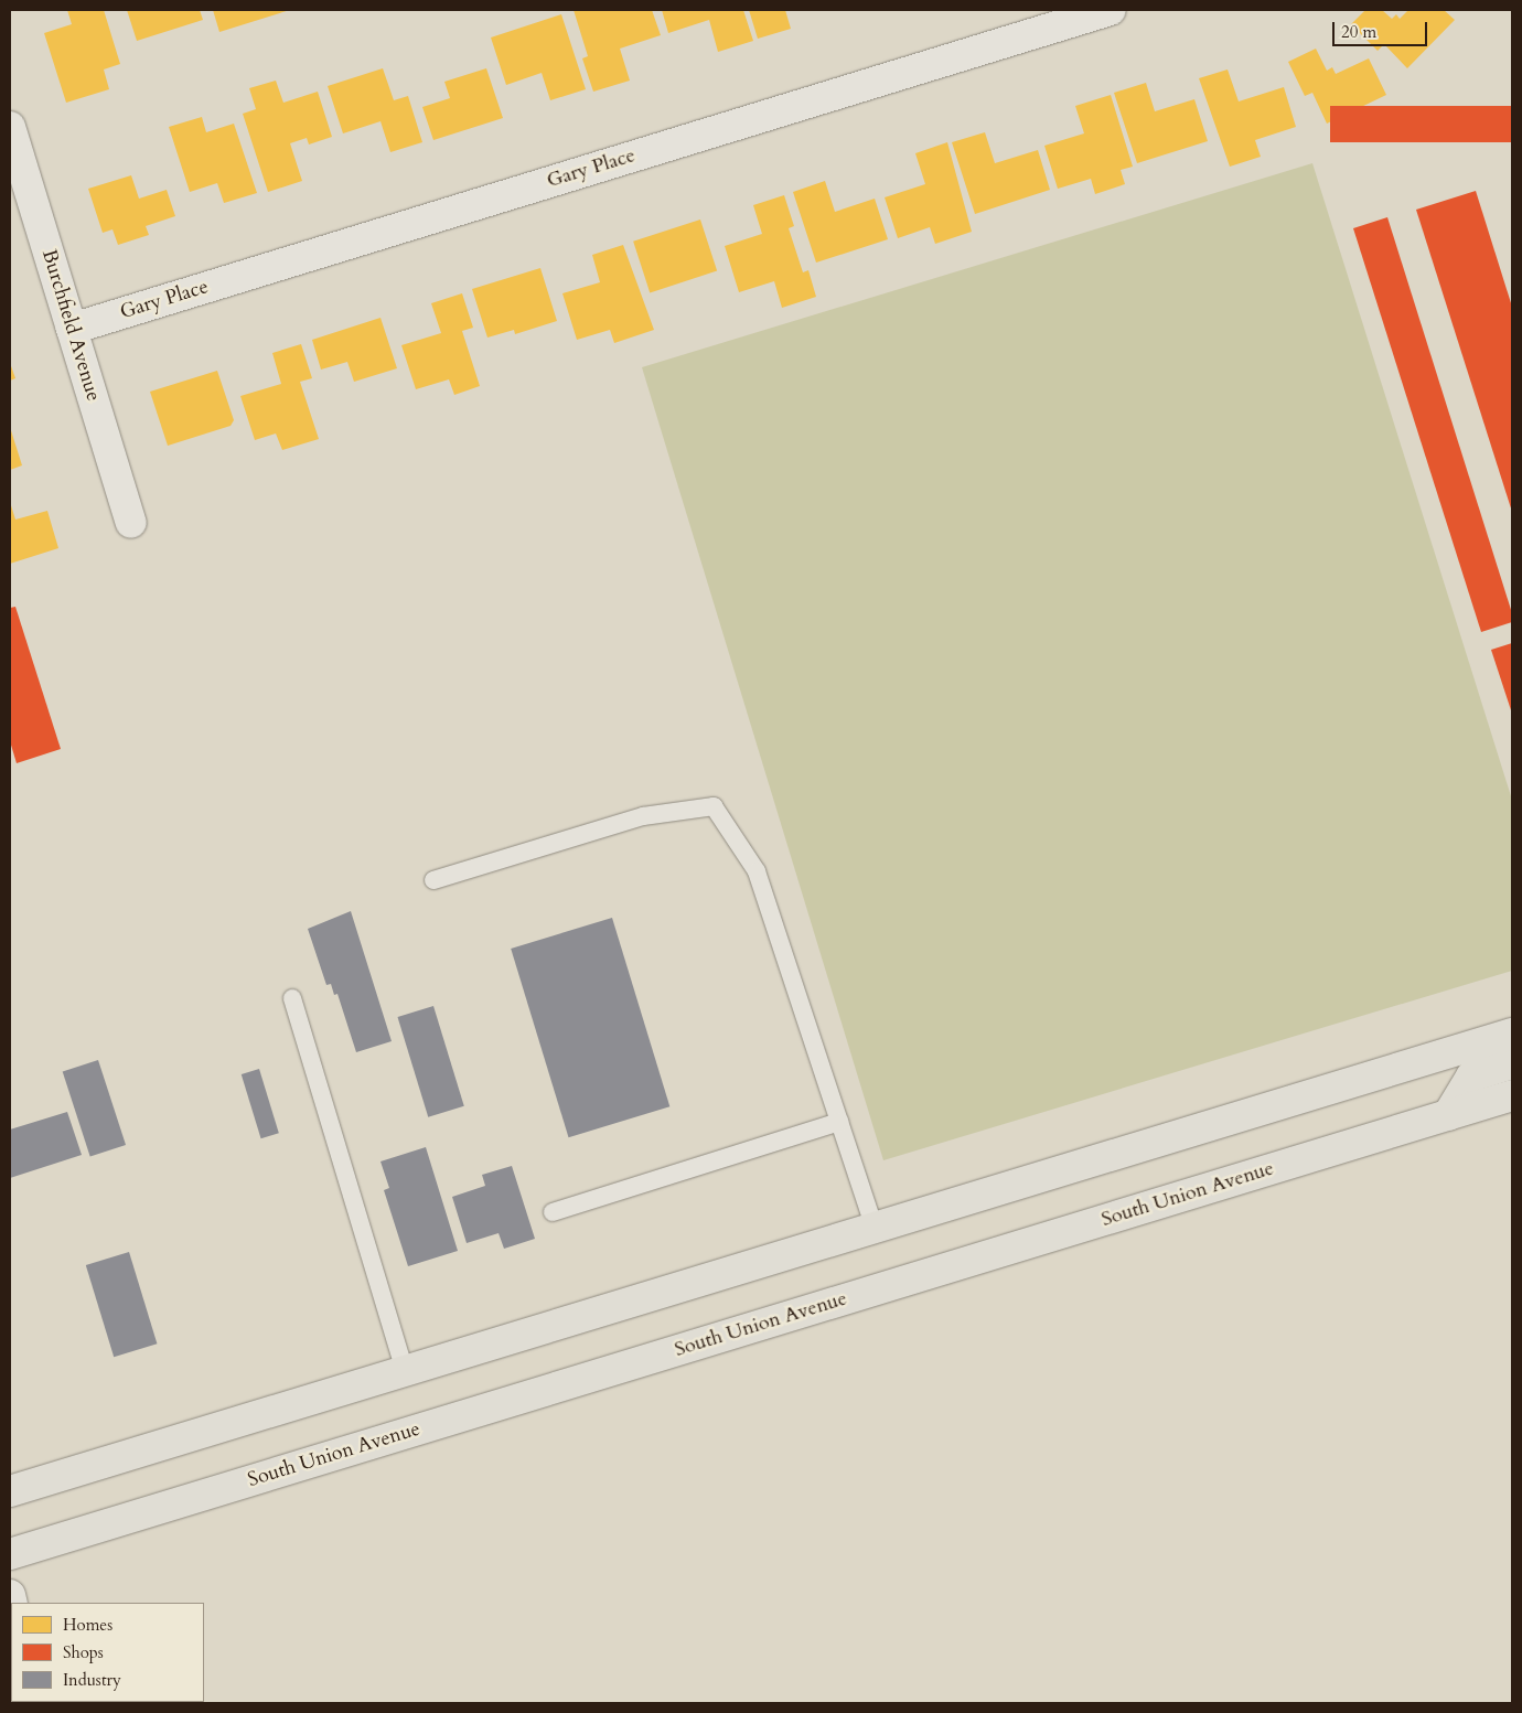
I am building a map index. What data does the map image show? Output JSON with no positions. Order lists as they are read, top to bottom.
{
  "streets": {
    "main road": ["South Union Avenue"],
    "street": ["Gary Place", "Burchfield Avenue"]
  },
  "crossings": [
    ["Gary Place", "Burchfield Avenue"]
  ],
  "legend": ["Homes", "Shops", "Industry"],
  "scale_bar": "20 m"
}
